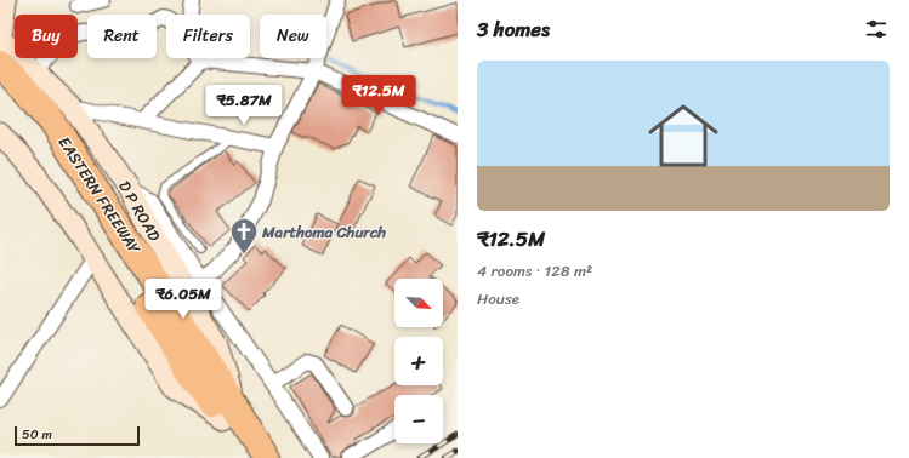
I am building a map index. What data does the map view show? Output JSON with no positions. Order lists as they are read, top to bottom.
{
  "streets": {
    "highway": ["EASTERN FREEWAY"],
    "main road": ["D P ROAD"]
  },
  "crossings": [
    ["EASTERN FREEWAY", "D P ROAD"]
  ],
  "places": {
    "church": ["Marthoma Church"]
  },
  "scale_bar": "50 m",
  "north": "bottom right",
  "page": {
    "heading": "3 homes",
    "chip": [
      "Buy",
      "Rent",
      "Filters",
      "New"
    ],
    "list": [
      {
        "name": "₹12.5M",
        "note": "4 rooms · 128 m² · House"
      }
    ],
    "price": ["₹12.5M", "₹5.87M", "₹6.05M"],
    "map_buttons": ["+", "−"],
    "scale": "50 m"
  }
}
